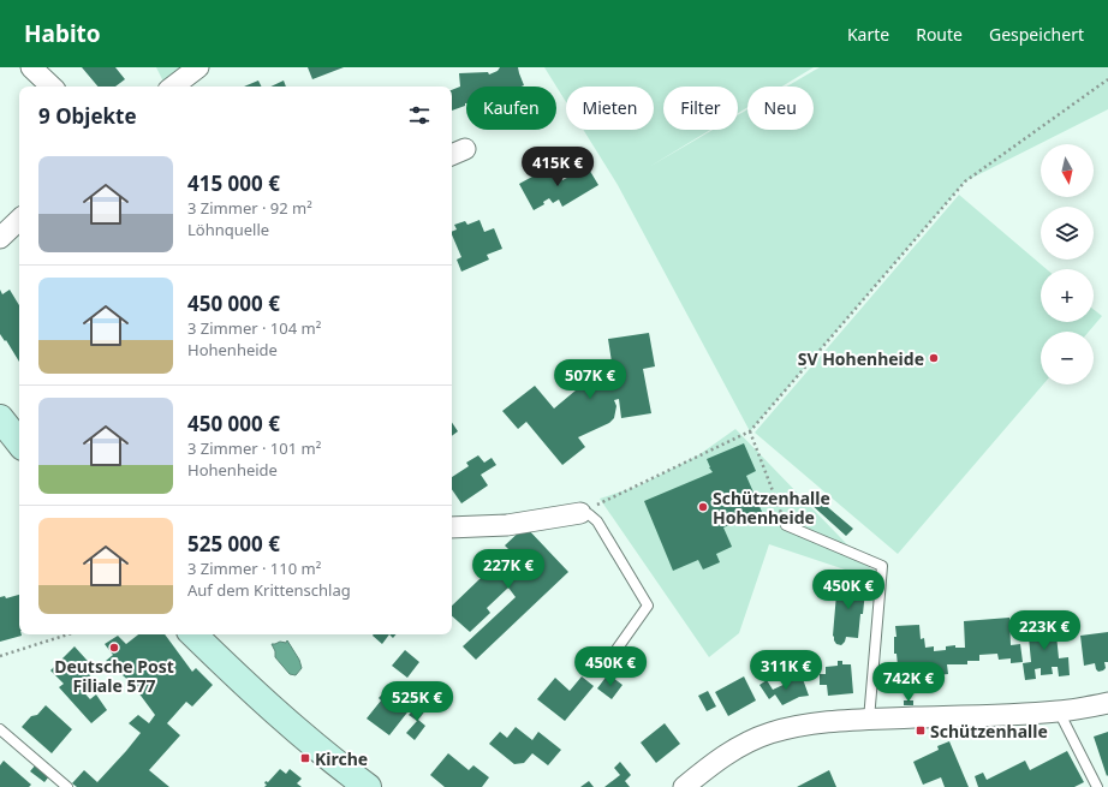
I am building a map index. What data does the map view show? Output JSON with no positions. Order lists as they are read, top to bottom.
{
  "places": {
    "other": ["SV Hohenheide", "Schützenhalle Hohenheide", "Deutsche Post Filiale 577"],
    "transit": ["Schützenhalle", "Kirche"]
  },
  "north": "bottom",
  "page": {
    "header": "Habito",
    "nav": ["Karte", "Route", "Gespeichert"],
    "chip": [
      "Kaufen",
      "Mieten",
      "Filter",
      "Neu"
    ],
    "heading": "9 Objekte",
    "map_buttons": ["+", "−"],
    "list": [
      {
        "name": "415 000 €",
        "note": "3 Zimmer · 92 m² · Löhnquelle"
      },
      {
        "name": "450 000 €",
        "note": "3 Zimmer · 104 m² · Hohenheide"
      },
      {
        "name": "450 000 €",
        "note": "3 Zimmer · 101 m² · Hohenheide"
      },
      {
        "name": "525 000 €",
        "note": "3 Zimmer · 110 m² · Auf dem Krittenschlag"
      }
    ],
    "price": [
      "415K €",
      "507K €",
      "227K €",
      "450K €",
      "223K €",
      "450K €",
      "311K €",
      "742K €",
      "525K €"
    ]
  }
}
